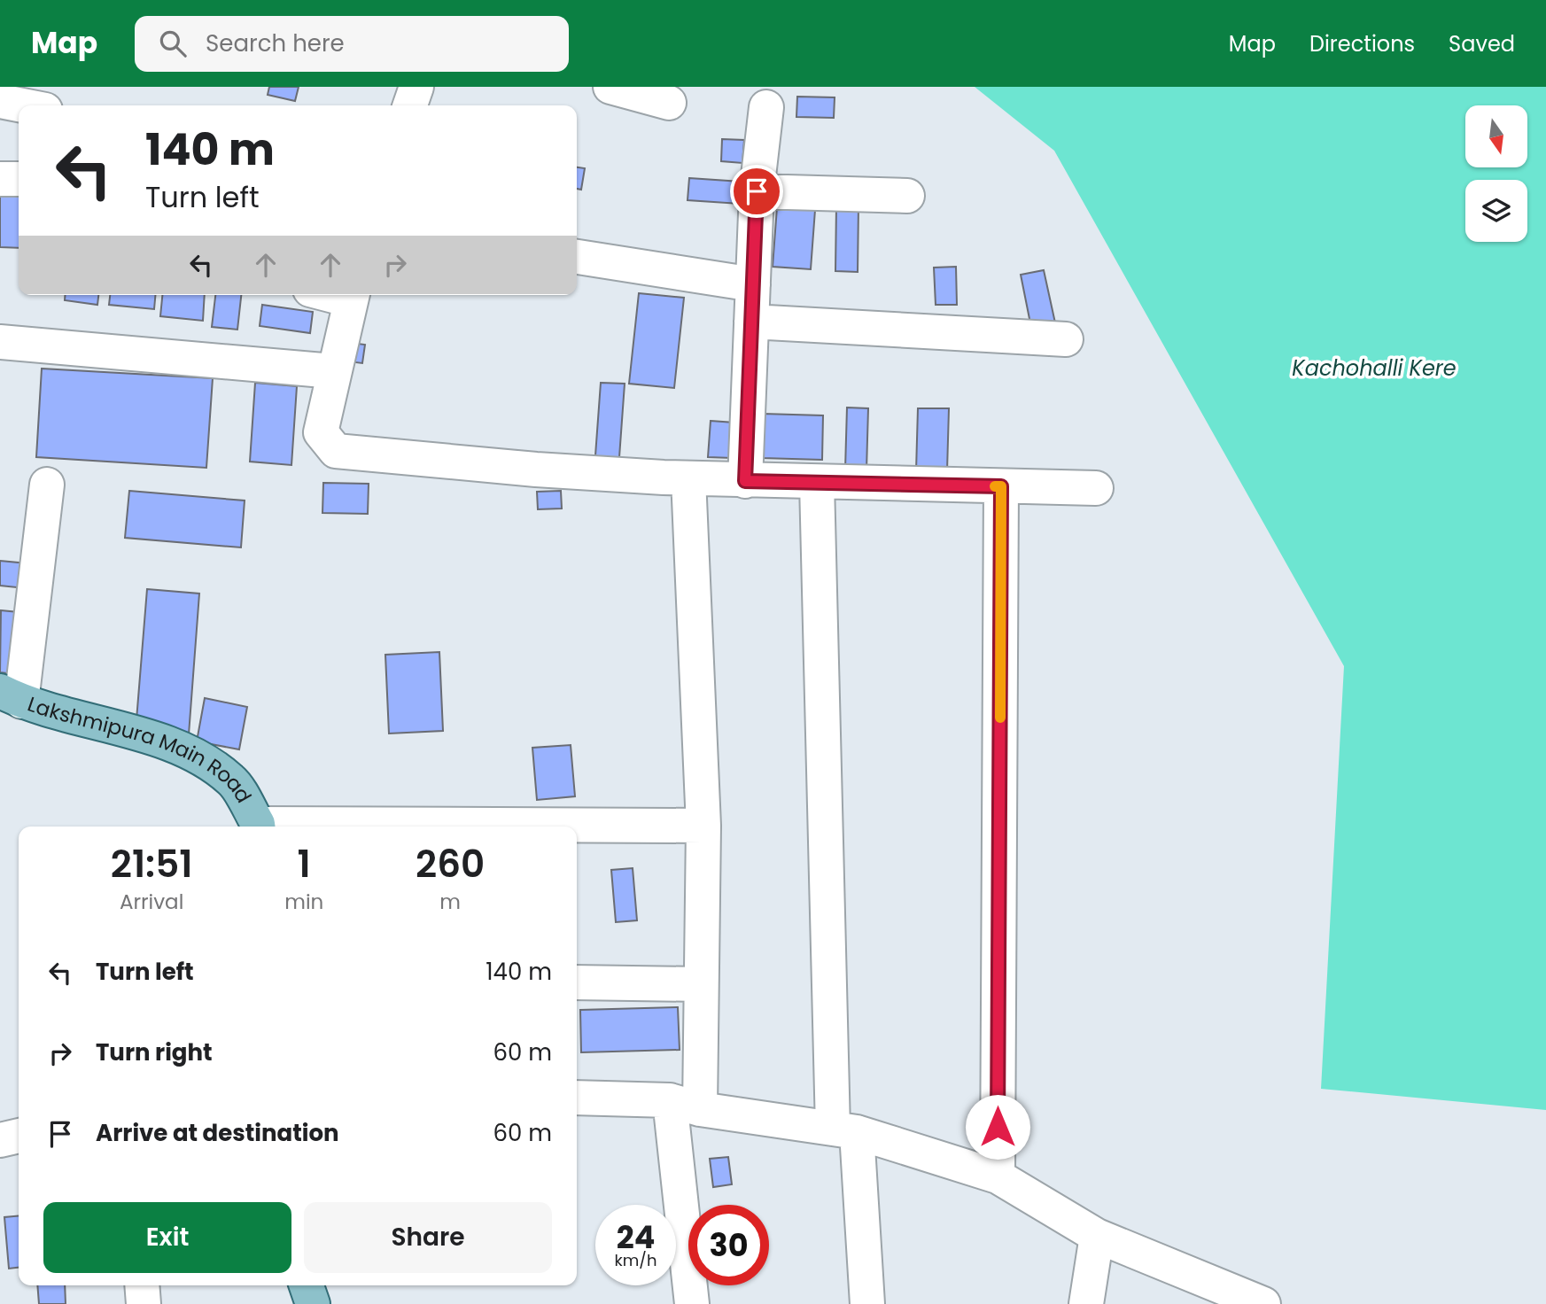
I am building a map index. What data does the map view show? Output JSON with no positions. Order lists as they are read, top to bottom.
{
  "streets": {
    "main road": ["Lakshmipura Main Road"]
  },
  "water": ["Kachohalli Kere"],
  "north": "bottom",
  "page": {
    "header": "Map",
    "search": "Search here",
    "nav": ["Map", "Directions", "Saved"],
    "turn": ["140 m", "Turn left"],
    "eta": [
      "21:51",
      "Arrival",
      "1",
      "min",
      "260",
      "m"
    ],
    "list": [
      {
        "name": "Turn left",
        "value": "140 m"
      },
      {
        "name": "Turn right",
        "value": "60 m"
      },
      {
        "name": "Arrive at destination",
        "value": "60 m"
      }
    ],
    "buttons": ["Exit", "Share"],
    "speed": "24 km/h",
    "limit": "30"
  }
}
